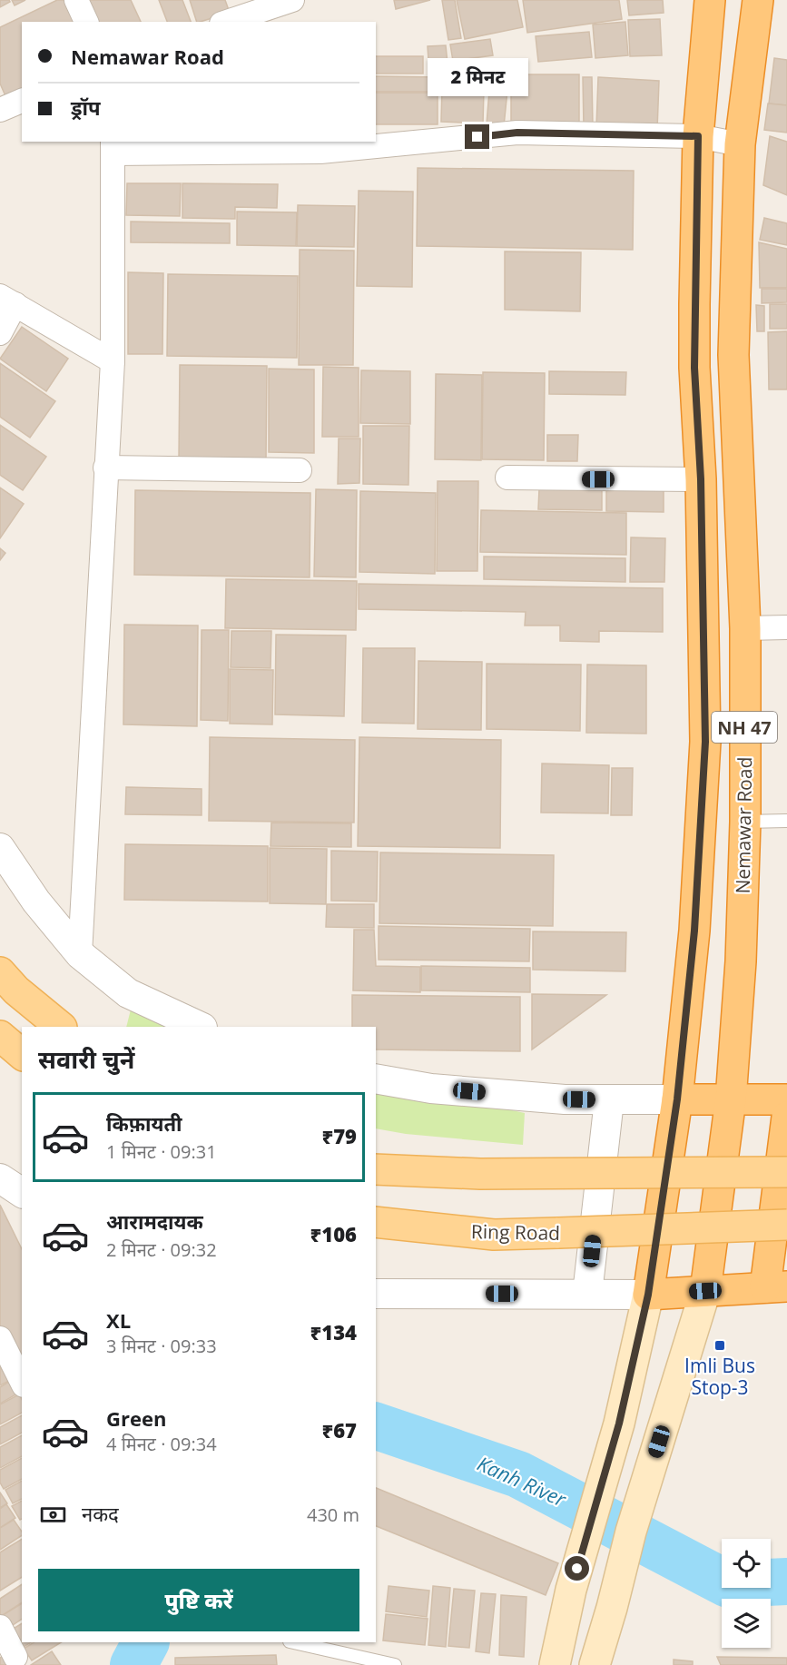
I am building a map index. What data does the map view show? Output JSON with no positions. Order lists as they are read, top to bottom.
{
  "streets": {
    "highway": ["NH 47", "Nemawar Road"],
    "main road": ["Ring Road"]
  },
  "water": ["Kanh River"],
  "places": {
    "transit": ["Imli Bus Stop-3"]
  },
  "page": {
    "banner": ["Nemawar Road", "ड्रॉप"],
    "bubble": "2 मिनट",
    "heading": "सवारी चुनें",
    "list": [
      {
        "name": "किफ़ायती",
        "note": "1 मिनट · 09:31",
        "value": "₹79"
      },
      {
        "name": "आरामदायक",
        "note": "2 मिनट · 09:32",
        "value": "₹106"
      },
      {
        "name": "XL",
        "note": "3 मिनट · 09:33",
        "value": "₹134"
      },
      {
        "name": "Green",
        "note": "4 मिनट · 09:34",
        "value": "₹67"
      }
    ],
    "pay": ["नकद", "430 m"],
    "buttons": "पुष्टि करें"
  }
}
